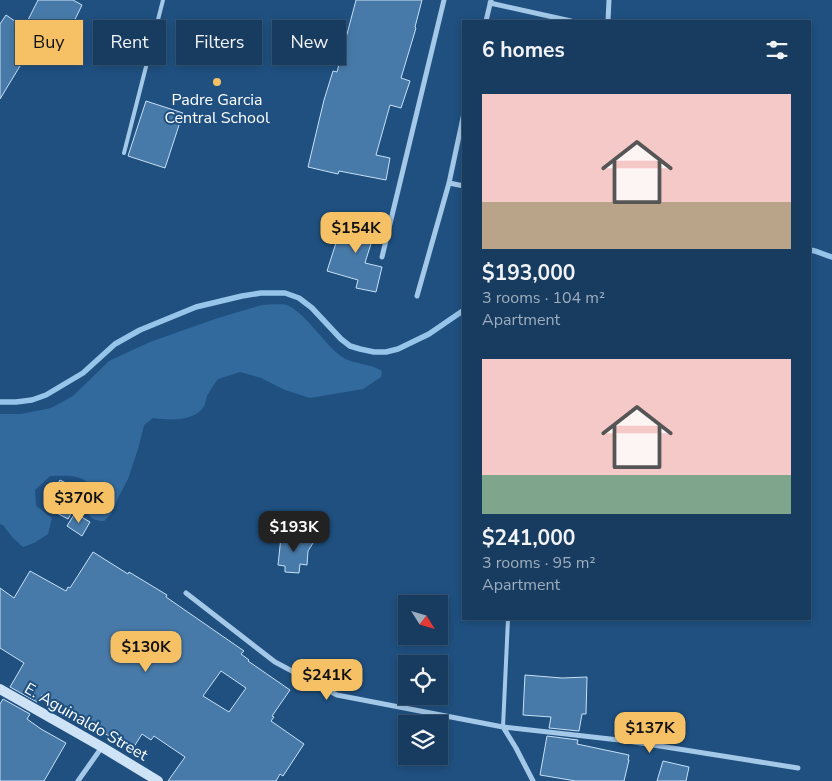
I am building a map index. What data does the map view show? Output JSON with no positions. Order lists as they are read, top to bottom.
{
  "streets": {
    "street": ["E. Aguinaldo Street"]
  },
  "places": ["Padre Garcia Central School"],
  "north": "bottom right",
  "page": {
    "chip": [
      "Buy",
      "Rent",
      "Filters",
      "New"
    ],
    "heading": "6 homes",
    "list": [
      {
        "name": "$193,000",
        "note": "3 rooms · 104 m² · Apartment"
      },
      {
        "name": "$241,000",
        "note": "3 rooms · 95 m² · Apartment"
      }
    ],
    "price": [
      "$154K",
      "$370K",
      "$193K",
      "$130K",
      "$241K",
      "$137K"
    ]
  }
}
